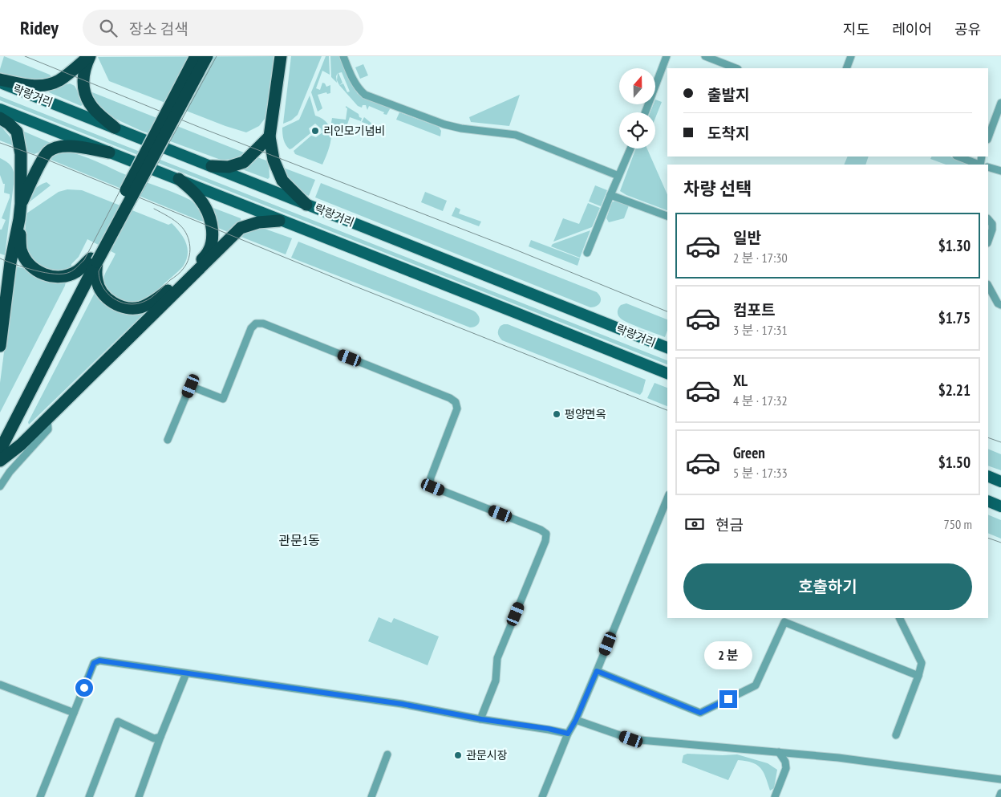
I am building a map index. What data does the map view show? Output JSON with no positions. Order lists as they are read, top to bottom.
{
  "streets": {
    "main road": ["락랑거리"]
  },
  "districts": ["관문1동"],
  "places": ["리인모기념비", "평양면옥", "관문시장"],
  "north": "top",
  "page": {
    "header": "Ridey",
    "search": "장소 검색",
    "nav": ["지도", "레이어", "공유"],
    "banner": ["출발지", "도착지"],
    "heading": "차량 선택",
    "list": [
      {
        "name": "일반",
        "note": "2 분 · 17:30",
        "value": "$1.30"
      },
      {
        "name": "컴포트",
        "note": "3 분 · 17:31",
        "value": "$1.75"
      },
      {
        "name": "XL",
        "note": "4 분 · 17:32",
        "value": "$2.21"
      },
      {
        "name": "Green",
        "note": "5 분 · 17:33",
        "value": "$1.50"
      }
    ],
    "pay": ["현금", "750 m"],
    "buttons": "호출하기",
    "bubble": "2 분"
  }
}
